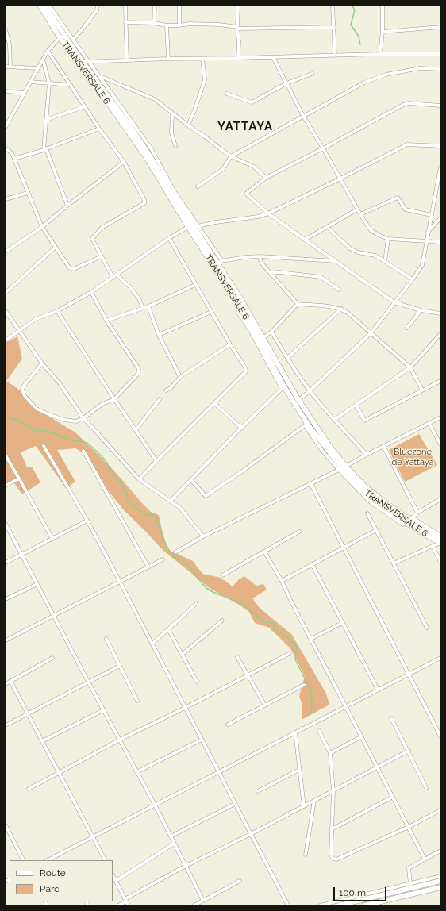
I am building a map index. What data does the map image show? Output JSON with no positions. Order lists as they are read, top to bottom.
{
  "streets": {
    "main road": ["TRANSVERSALE 6"]
  },
  "districts": ["YATTAYA"],
  "parks": ["Bluezone de Yattaya"],
  "legend": ["Route", "Parc"],
  "scale_bar": "100 m"
}
